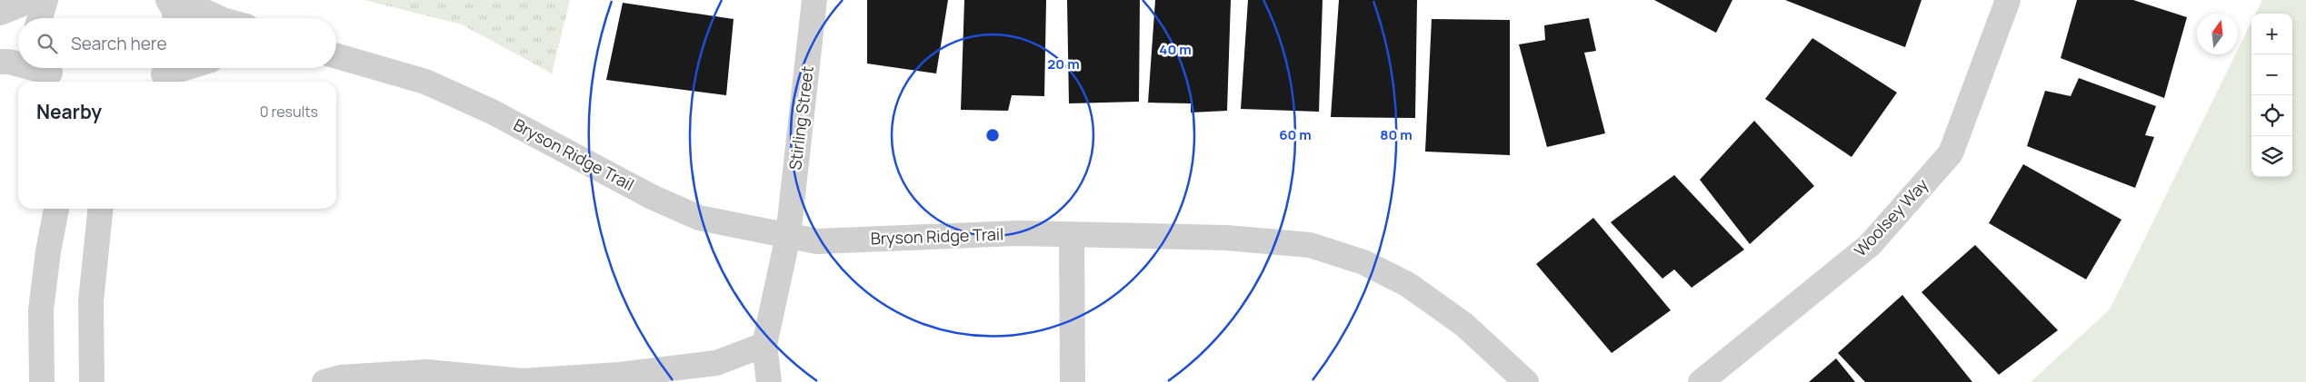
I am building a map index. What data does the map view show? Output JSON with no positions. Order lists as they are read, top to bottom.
{
  "streets": {
    "street": ["Stirling Street", "Bryson Ridge Trail", "Woolsey Way"]
  },
  "crossings": [
    ["Stirling Street", "Bryson Ridge Trail"]
  ],
  "north": "top",
  "page": {
    "map_buttons": ["+", "−"],
    "search": "Search here",
    "heading": ["Nearby", "0 results"]
  },
  "rings": [
    "40 m",
    "20 m",
    "60 m",
    "80 m"
  ]
}
